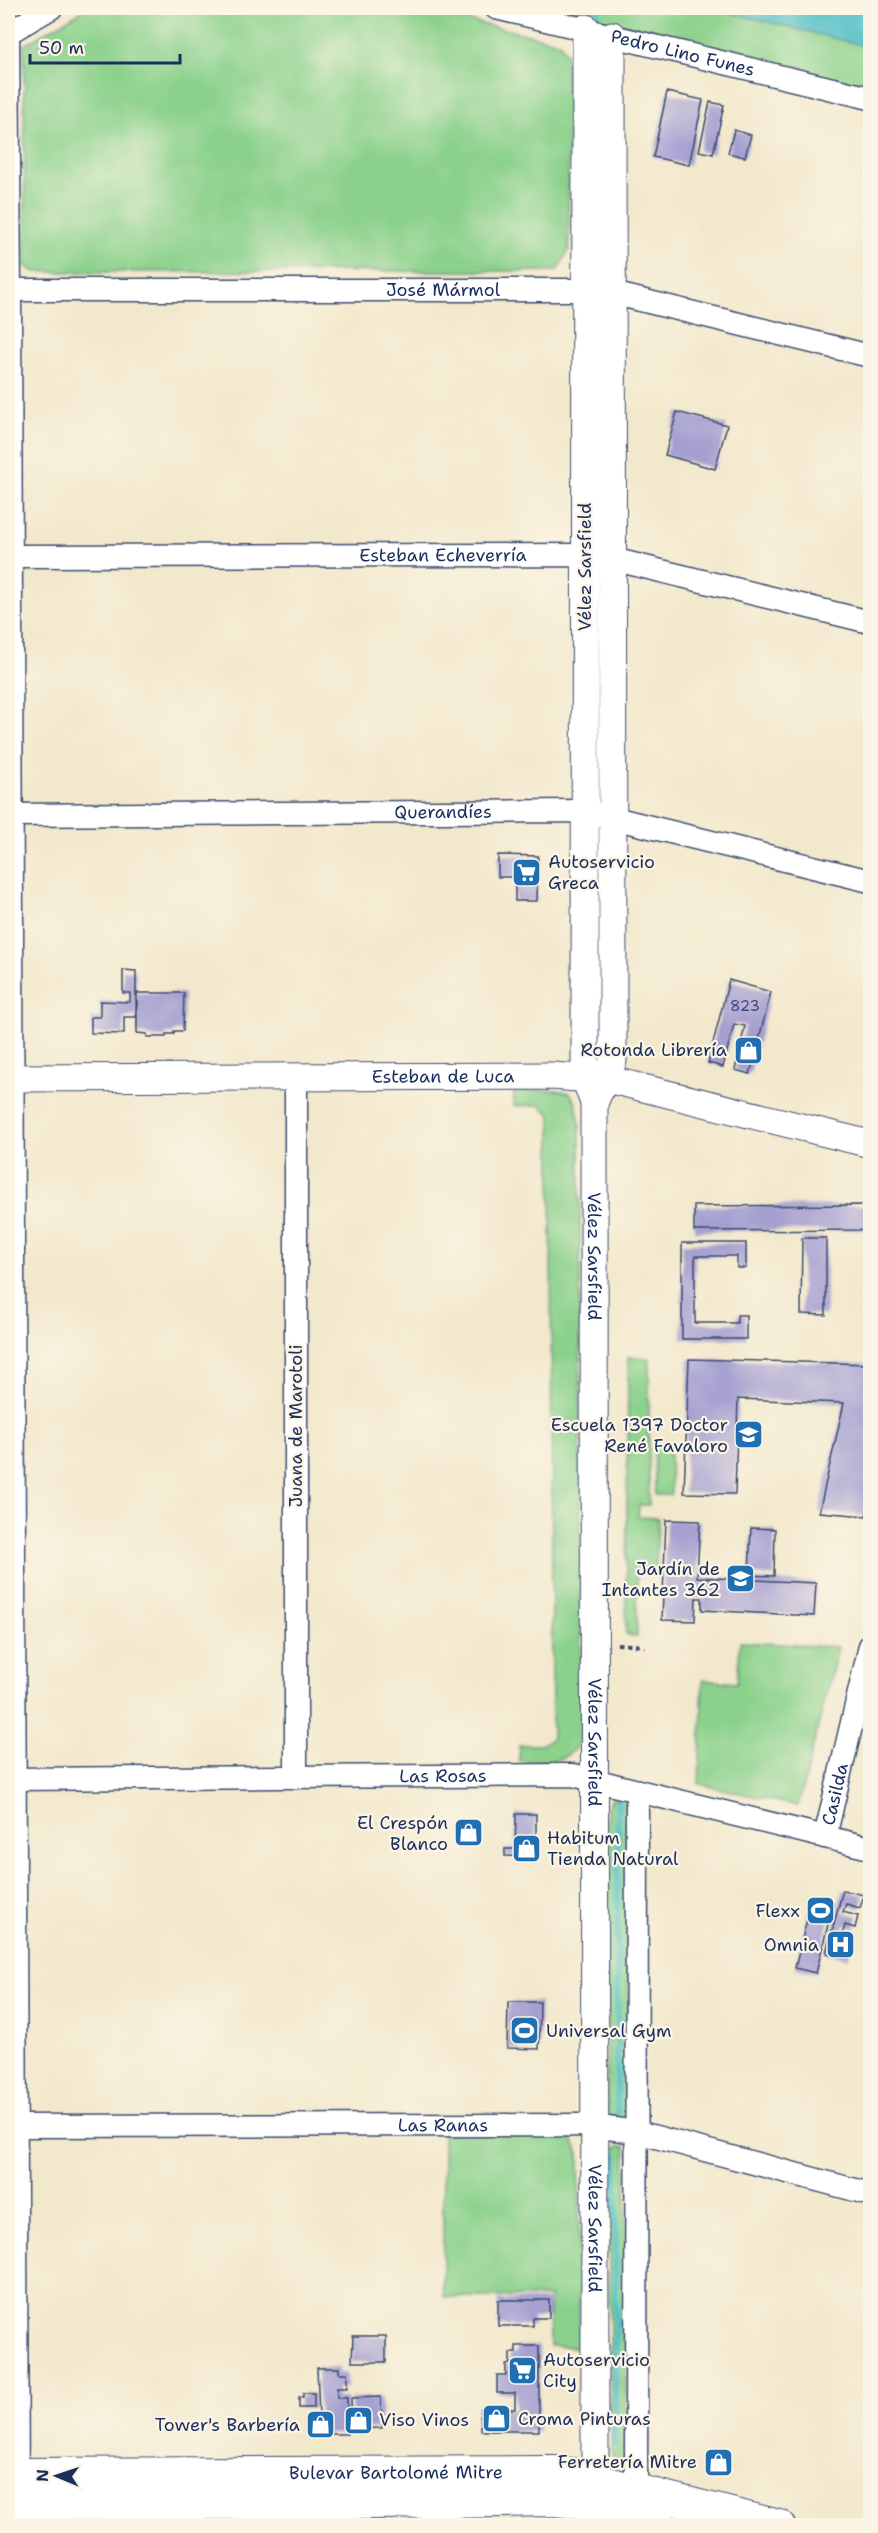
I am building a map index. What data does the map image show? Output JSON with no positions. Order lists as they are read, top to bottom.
{
  "streets": {
    "main road": ["Bulevar Bartolomé Mitre"],
    "street": [
      "Pedro Lino Funes",
      "José Mármol",
      "Esteban Echeverría",
      "Vélez Sarsfield",
      "Querandíes",
      "Esteban de Luca",
      "Juana de Marotoli",
      "Las Rosas",
      "Casilda",
      "Las Ranas"
    ]
  },
  "crossings": [
    ["Pedro Lino Funes", "Vélez Sarsfield"],
    ["José Mármol", "Vélez Sarsfield"],
    ["Esteban Echeverría", "Vélez Sarsfield"],
    ["Vélez Sarsfield", "Querandíes"],
    ["Vélez Sarsfield", "Esteban de Luca"],
    ["Vélez Sarsfield", "Las Rosas"],
    ["Vélez Sarsfield", "Las Ranas"],
    ["Vélez Sarsfield", "Bulevar Bartolomé Mitre"],
    ["Esteban de Luca", "Juana de Marotoli"],
    ["Juana de Marotoli", "Las Rosas"],
    ["Las Rosas", "Casilda"]
  ],
  "places": {
    "supermarket": ["Autoservicio Greca", "Autoservicio City"],
    "shop": [
      "Rotonda Librería",
      "El Crespón Blanco",
      "Habitum Tienda Natural",
      "Croma Pinturas",
      "Viso Vinos",
      "Tower's Barbería",
      "Ferretería Mitre"
    ],
    "school or university": ["Escuela 1397 Doctor René Favaloro", "Jardín de Intantes 362"],
    "sports": ["Flexx", "Universal Gym"],
    "hospital": ["Omnia"]
  },
  "house_numbers": ["823"],
  "scale_bar": "50 m",
  "north": "left"
}
